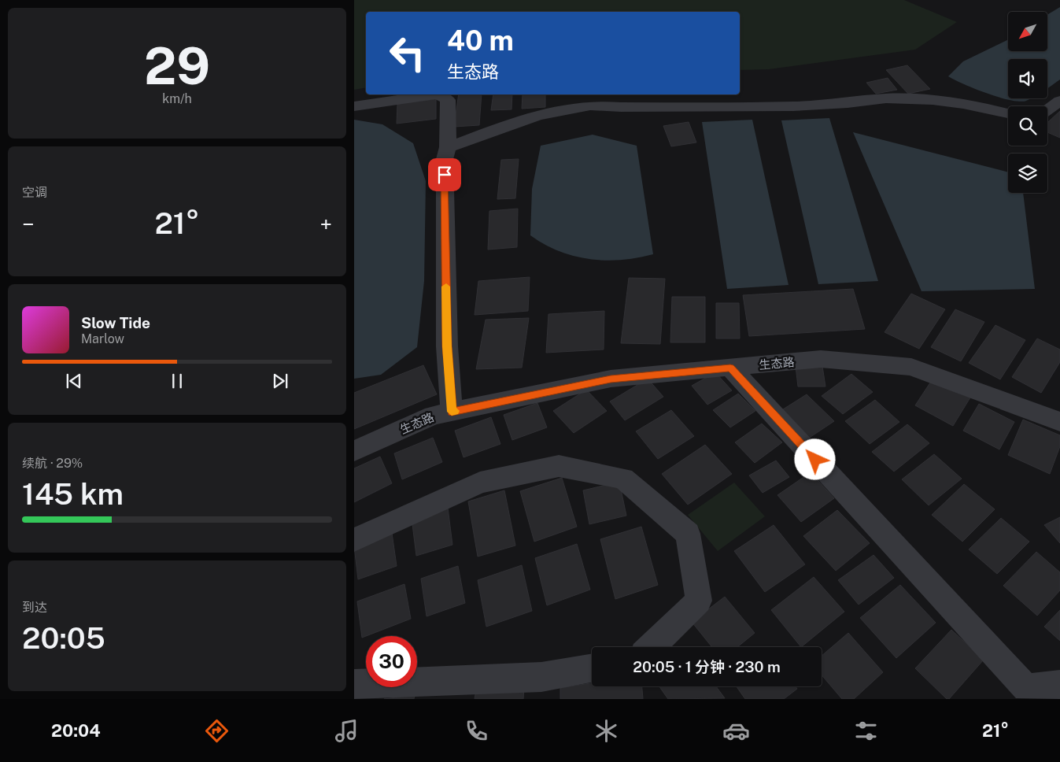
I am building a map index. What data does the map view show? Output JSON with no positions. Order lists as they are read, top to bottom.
{
  "streets": {
    "street": ["生态路"]
  },
  "north": "bottom left",
  "page": {
    "tile": [
      ["29", "km/h"],
      "空调",
      ["续航 · 29%", "145 km"],
      ["到达", "20:05"]
    ],
    "turn": ["40 m", "生态路"],
    "heat": ["−", "21°", "+"],
    "song": ["Slow Tide", "Marlow"],
    "limit": "30",
    "trip": "20:05 · 1 分钟 · 230 m",
    "tabs": ["20:04", "21°"]
  }
}
